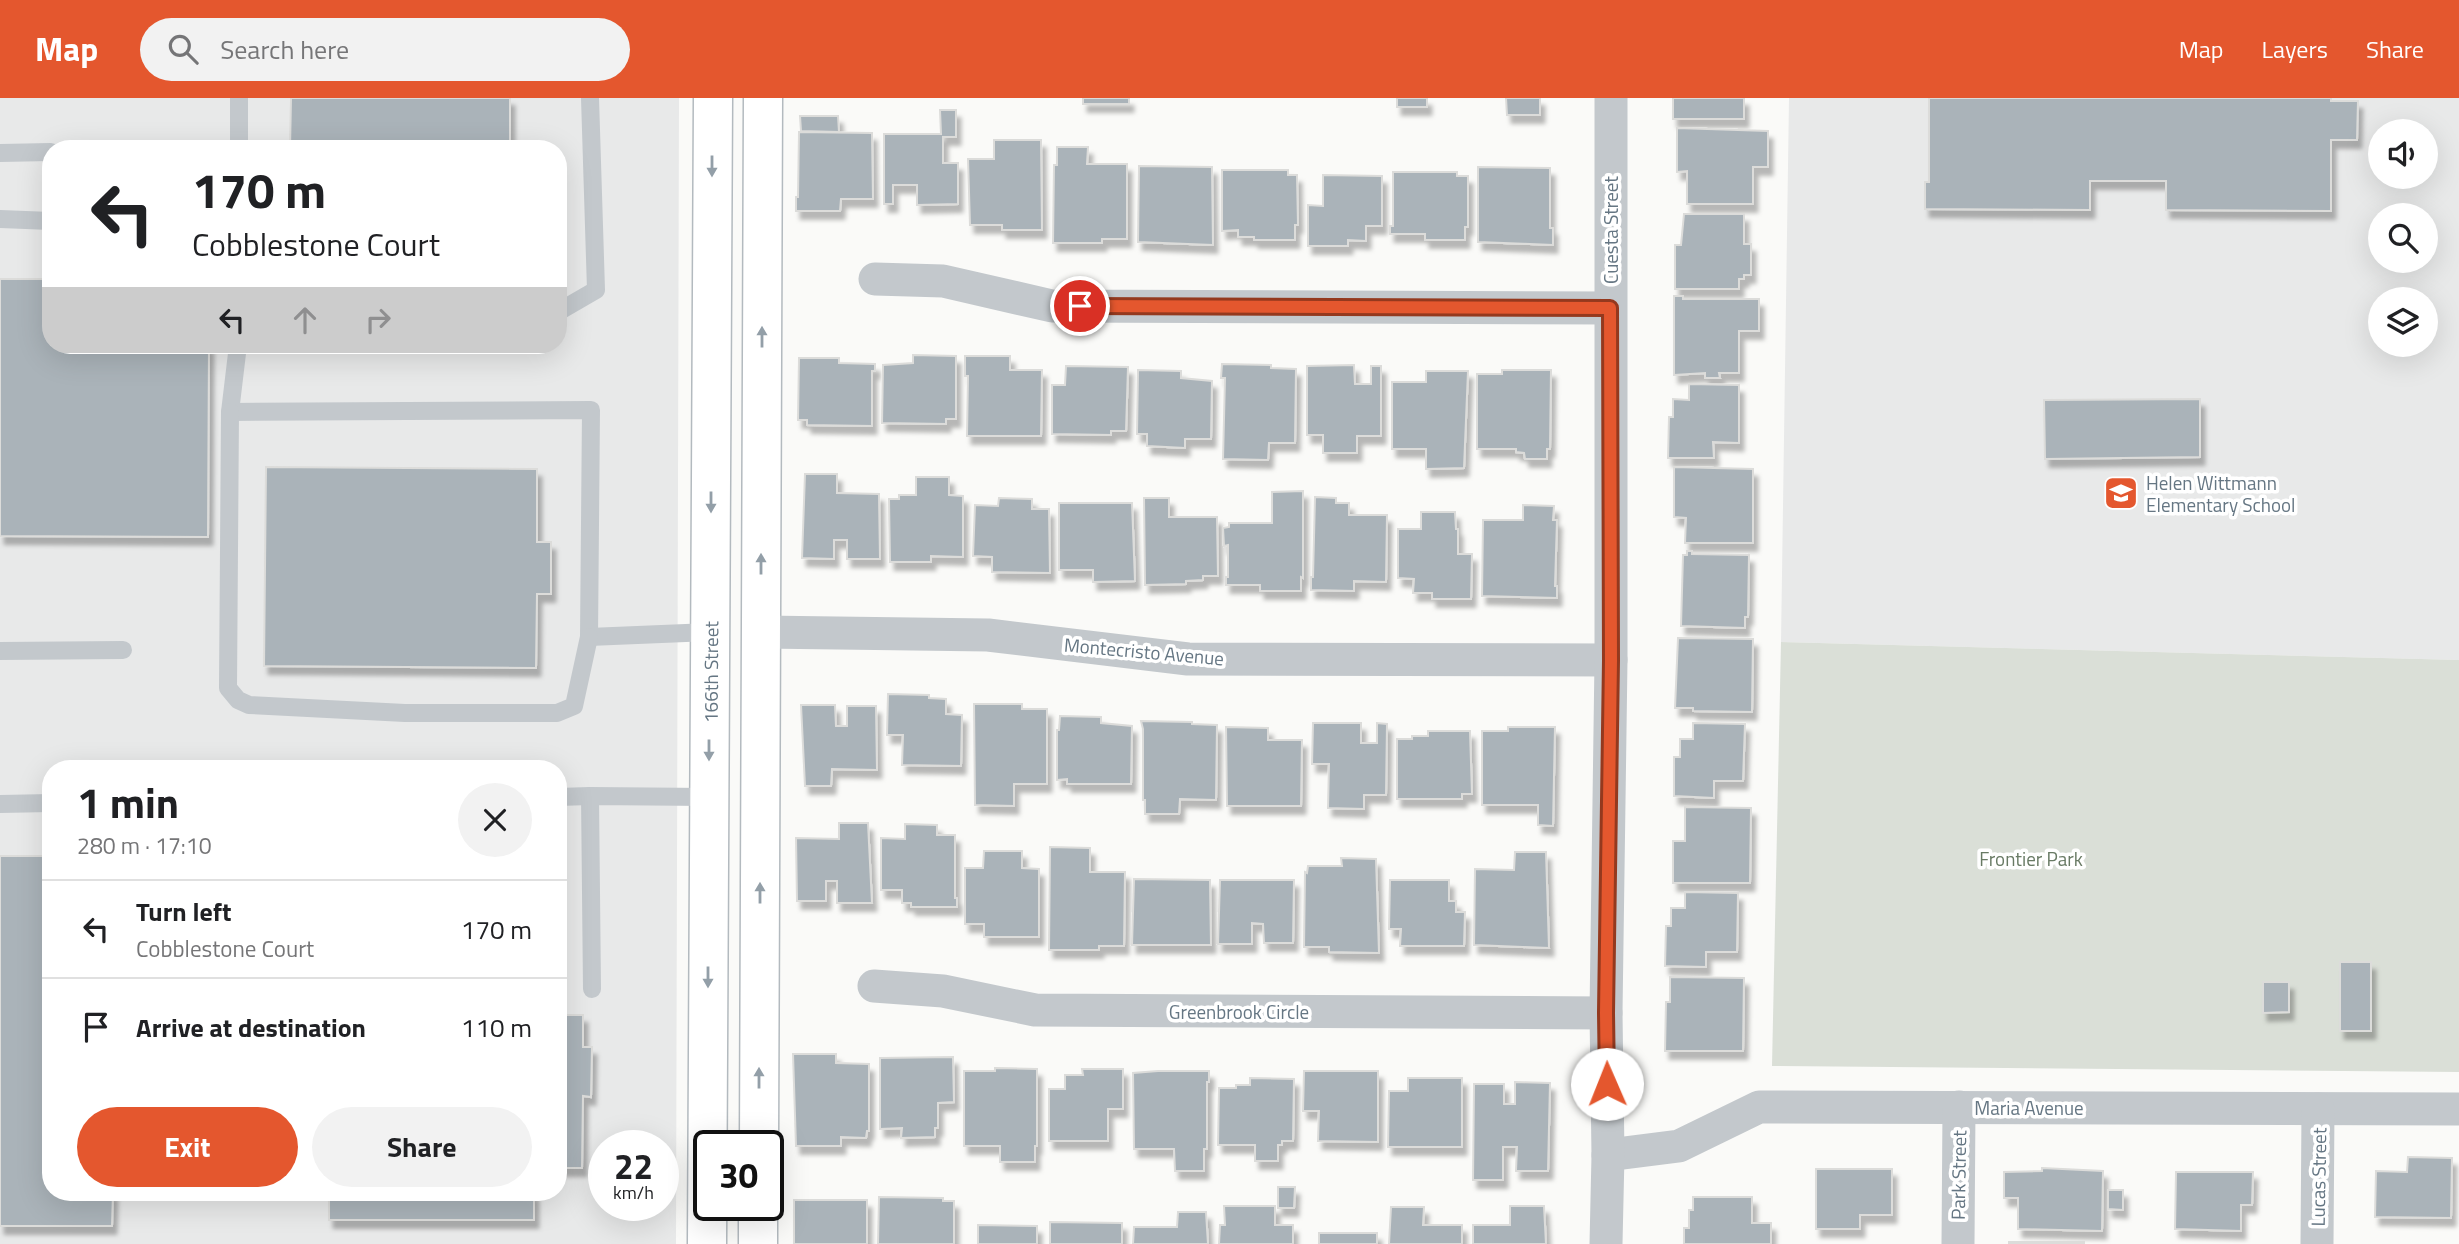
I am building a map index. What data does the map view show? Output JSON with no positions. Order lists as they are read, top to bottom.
{
  "streets": {
    "street": [
      "Cuesta Street",
      "Montecristo Avenue",
      "166th Street",
      "Greenbrook Circle",
      "Maria Avenue",
      "Park Street",
      "Lucas Street"
    ]
  },
  "crossings": [
    ["Cuesta Street", "Montecristo Avenue"],
    ["Cuesta Street", "Greenbrook Circle"],
    ["Cuesta Street", "Maria Avenue"],
    ["Maria Avenue", "Park Street"],
    ["Maria Avenue", "Lucas Street"]
  ],
  "parks": ["Frontier Park"],
  "places": {
    "school or university": ["Helen Wittmann Elementary School"]
  },
  "page": {
    "header": "Map",
    "search": "Search here",
    "nav": ["Map", "Layers", "Share"],
    "turn": ["170 m", "Cobblestone Court"],
    "heading": ["1 min", "280 m · 17:10"],
    "list": [
      {
        "name": "Turn left",
        "note": "Cobblestone Court",
        "value": "170 m"
      },
      {
        "name": "Arrive at destination",
        "value": "110 m"
      }
    ],
    "buttons": ["Exit", "Share"],
    "speed": "22 km/h",
    "limit": "30"
  }
}
